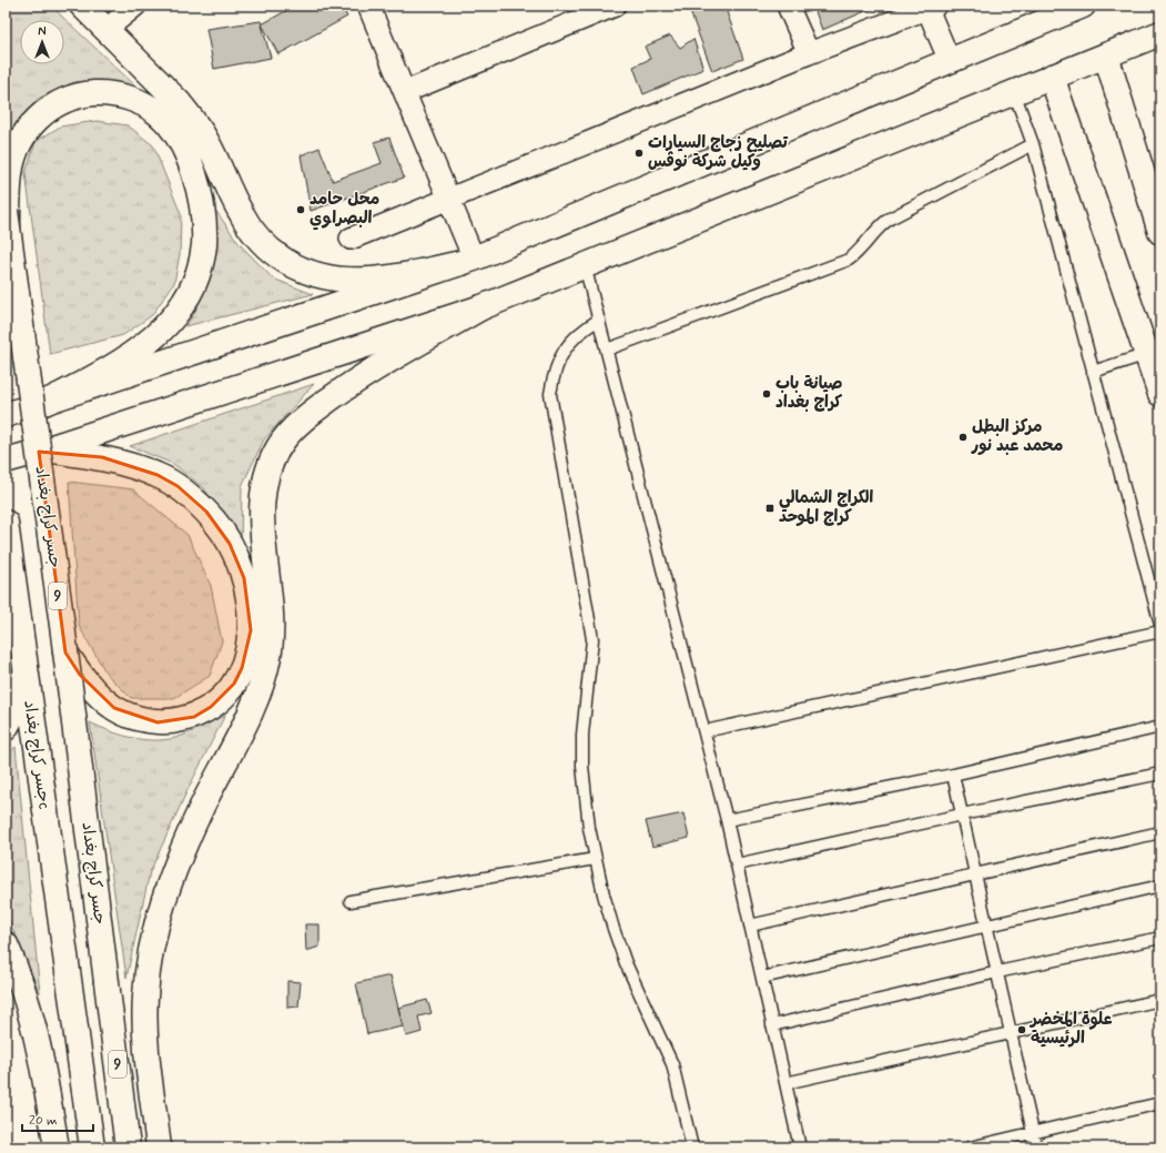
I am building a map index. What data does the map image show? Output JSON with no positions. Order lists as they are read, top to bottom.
{
  "streets": {
    "main road": ["جسر كراج بغداد", "9", "جسر كراج بغدادc"]
  },
  "places": {
    "other": [
      "تصليح زجاج السيارات وكيل شركة نوڤس",
      "محل حامد البصراوي",
      "صيانة باب كراج بغداد",
      "مركز البطل محمد عبد نور",
      "علوة المخضر الرئيسية"
    ],
    "transit": ["الكراج الشمالي كراج الموحد"]
  },
  "scale_bar": "20 m",
  "north": "top"
}
